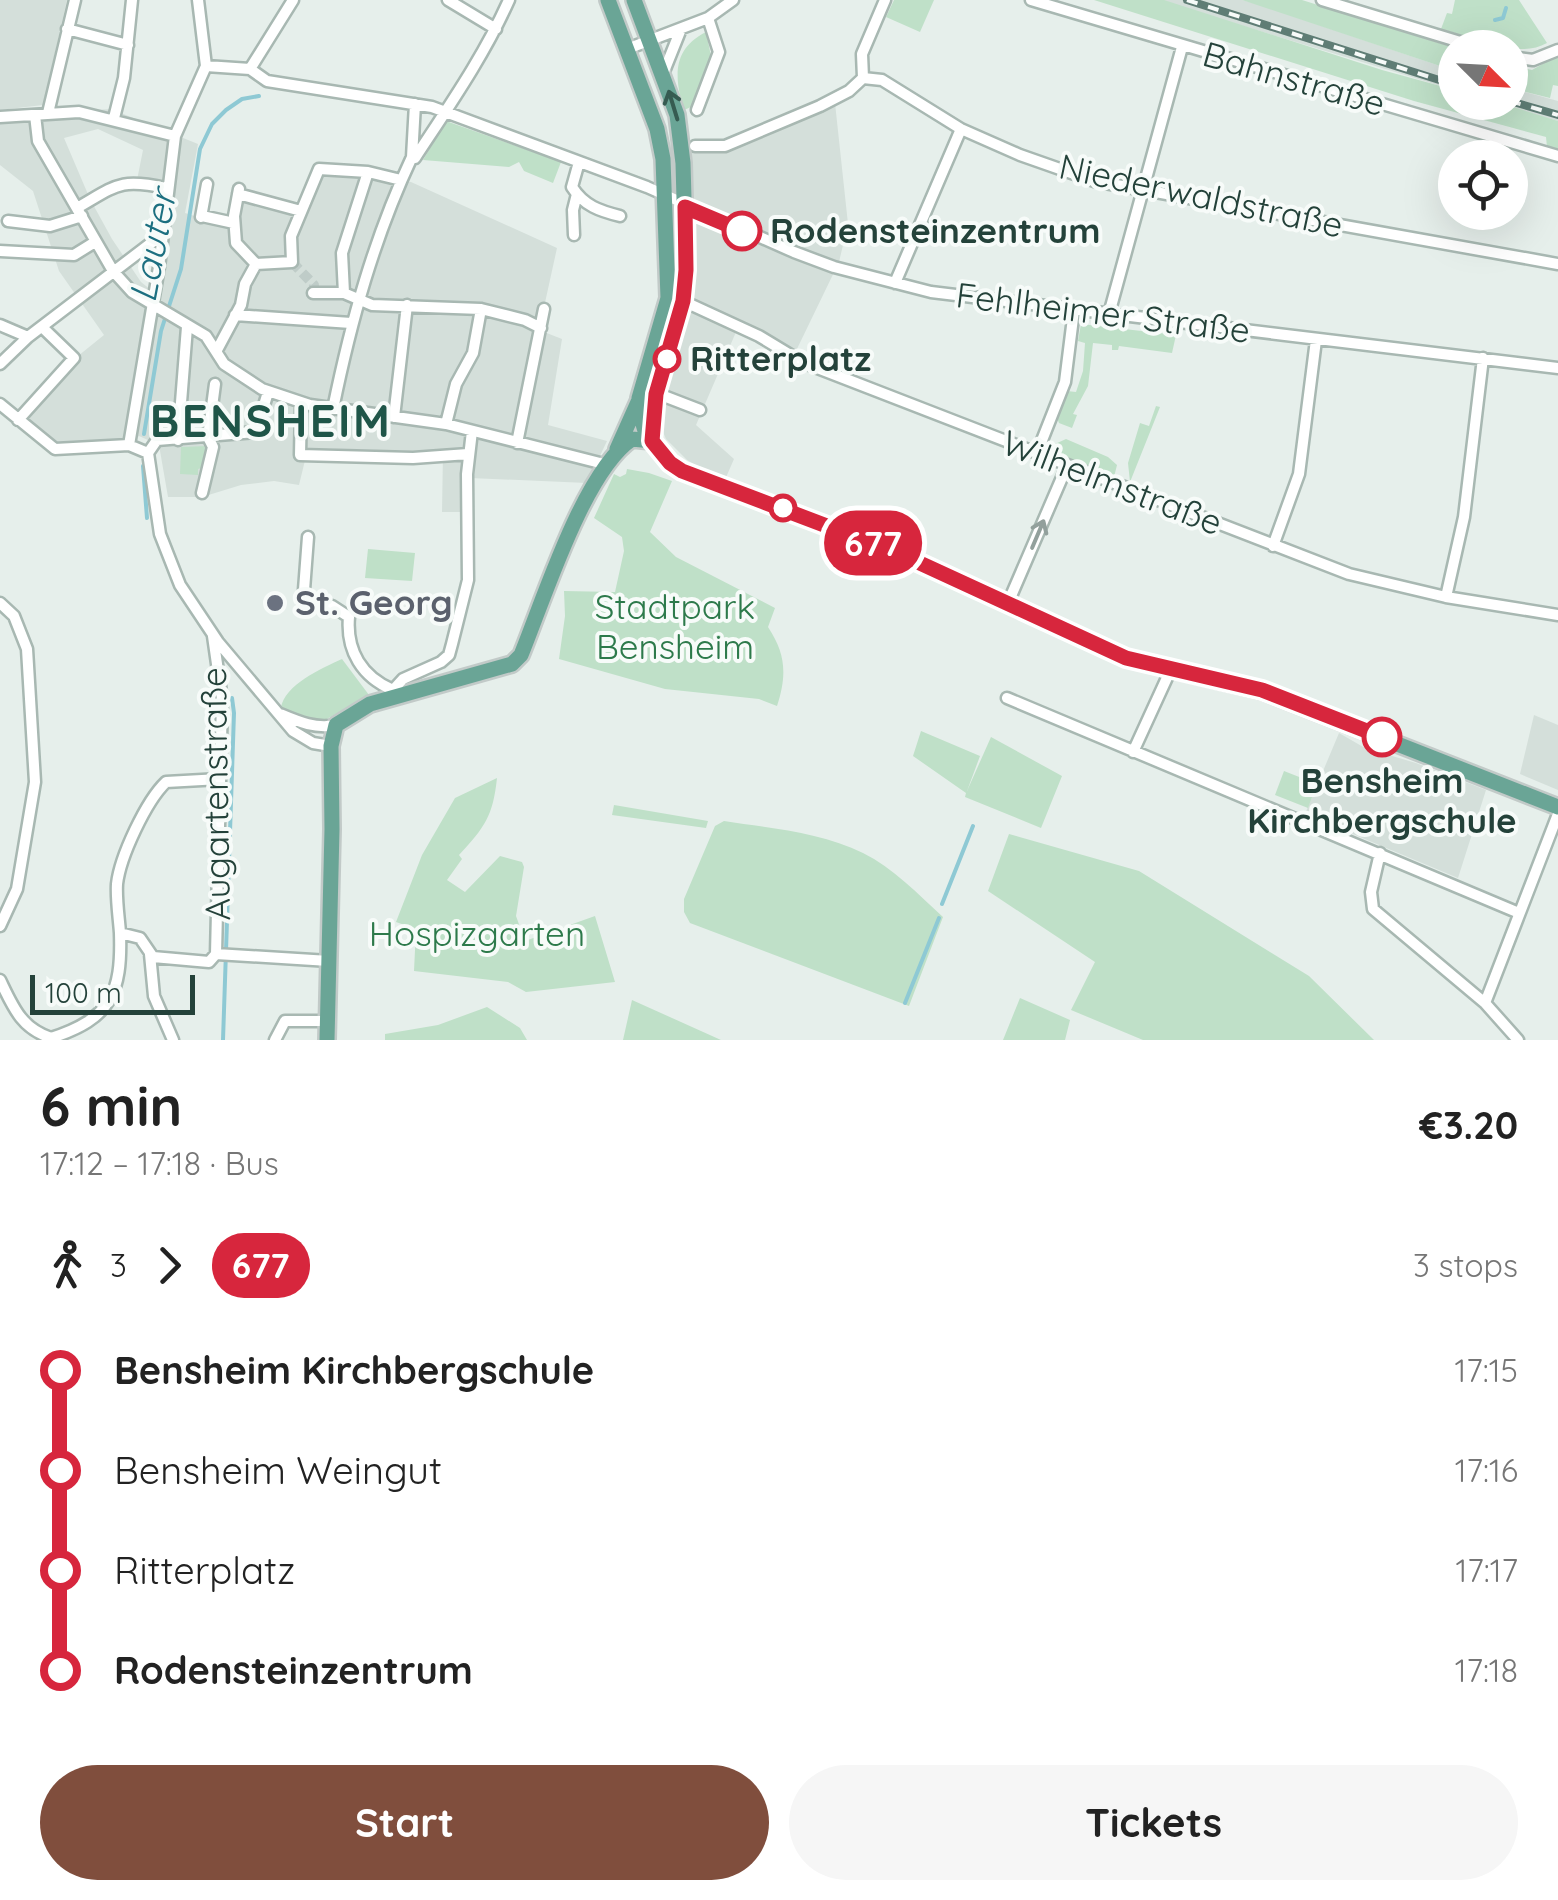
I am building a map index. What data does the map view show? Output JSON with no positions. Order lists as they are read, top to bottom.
{
  "streets": {
    "street": [
      "Bahnstraße",
      "Niederwaldstraße",
      "Fehlheimer Straße",
      "Wilhelmstraße",
      "Augartenstraße"
    ]
  },
  "districts": ["BENSHEIM"],
  "water": ["Lauter"],
  "parks": ["Stadtpark Bensheim", "Hospizgarten"],
  "places": [
    "Rodensteinzentrum",
    "Ritterplatz",
    "St. Georg",
    "Bensheim Kirchbergschule"
  ],
  "lines": ["bus line 677"],
  "scale_bar": "100 m",
  "north": "bottom right",
  "page": {
    "on_map": "677",
    "scale": "100 m",
    "heading": ["6 min", "17:12 – 17:18 · Bus", "€3.20"],
    "legs": ["3", "677", "3 stops"],
    "list": [
      {
        "name": "Bensheim Kirchbergschule",
        "value": "17:15"
      },
      {
        "name": "Bensheim Weingut",
        "value": "17:16"
      },
      {
        "name": "Ritterplatz",
        "value": "17:17"
      },
      {
        "name": "Rodensteinzentrum",
        "value": "17:18"
      }
    ],
    "buttons": ["Start", "Tickets"]
  }
}
